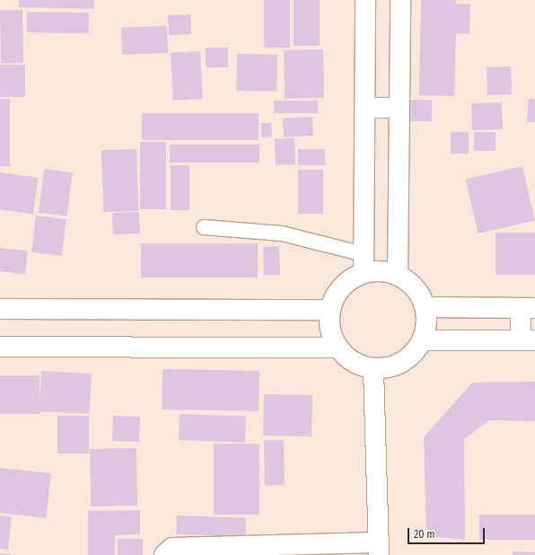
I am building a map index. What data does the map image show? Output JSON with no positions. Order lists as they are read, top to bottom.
{
  "scale_bar": "20 m"
}
